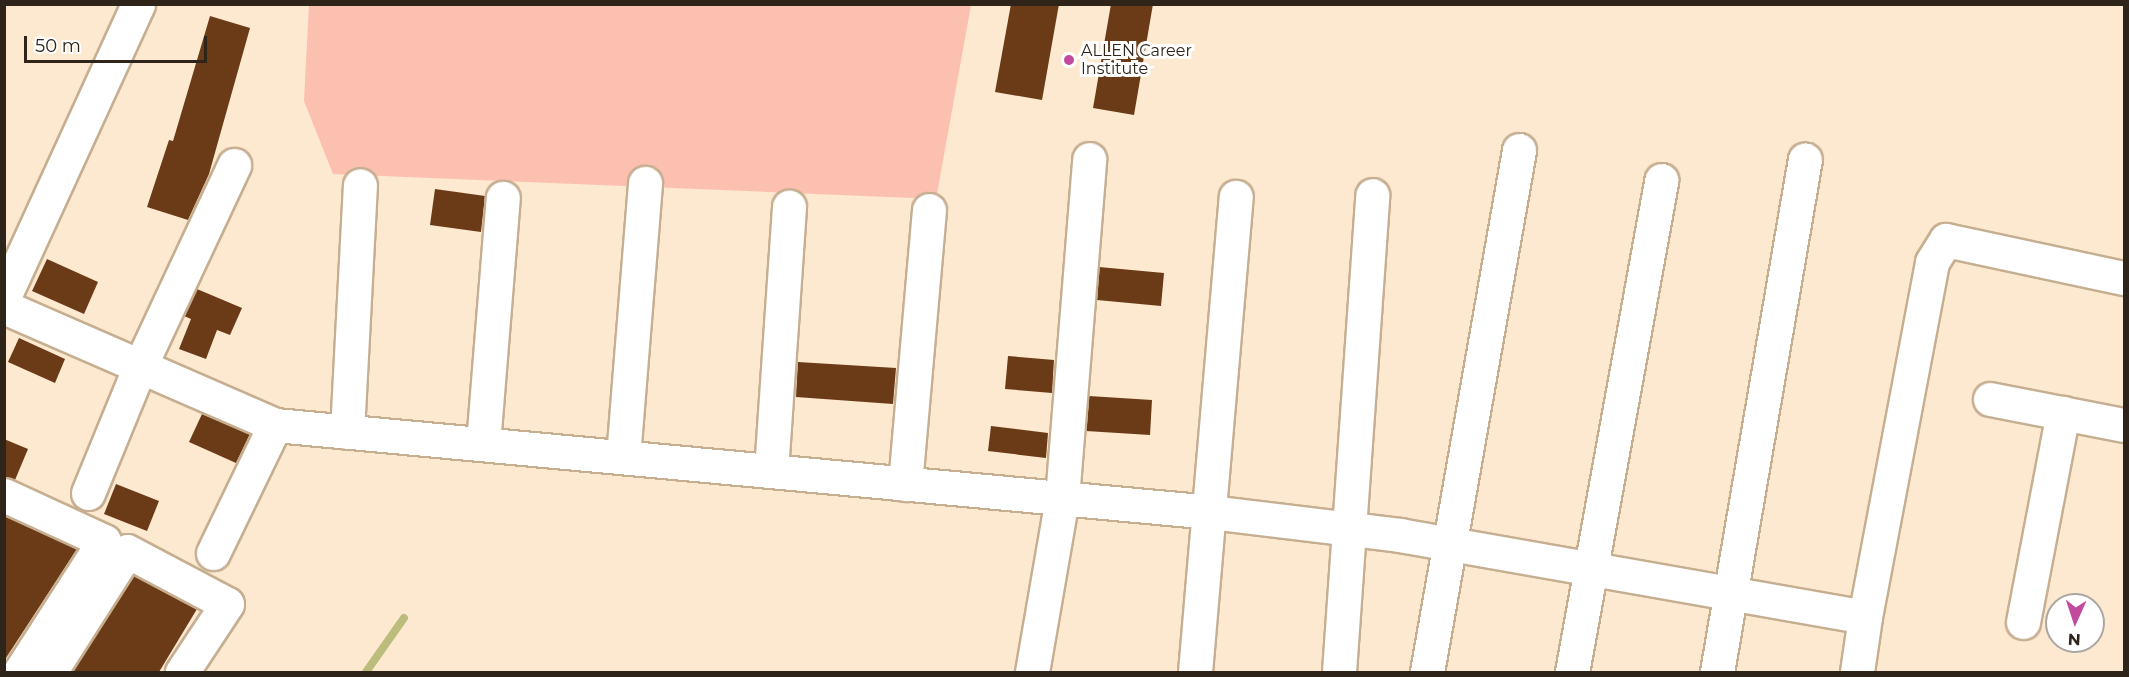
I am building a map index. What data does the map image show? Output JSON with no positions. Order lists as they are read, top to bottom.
{
  "places": ["ALLEN Career Institute"],
  "scale_bar": "50 m",
  "north": "bottom"
}
